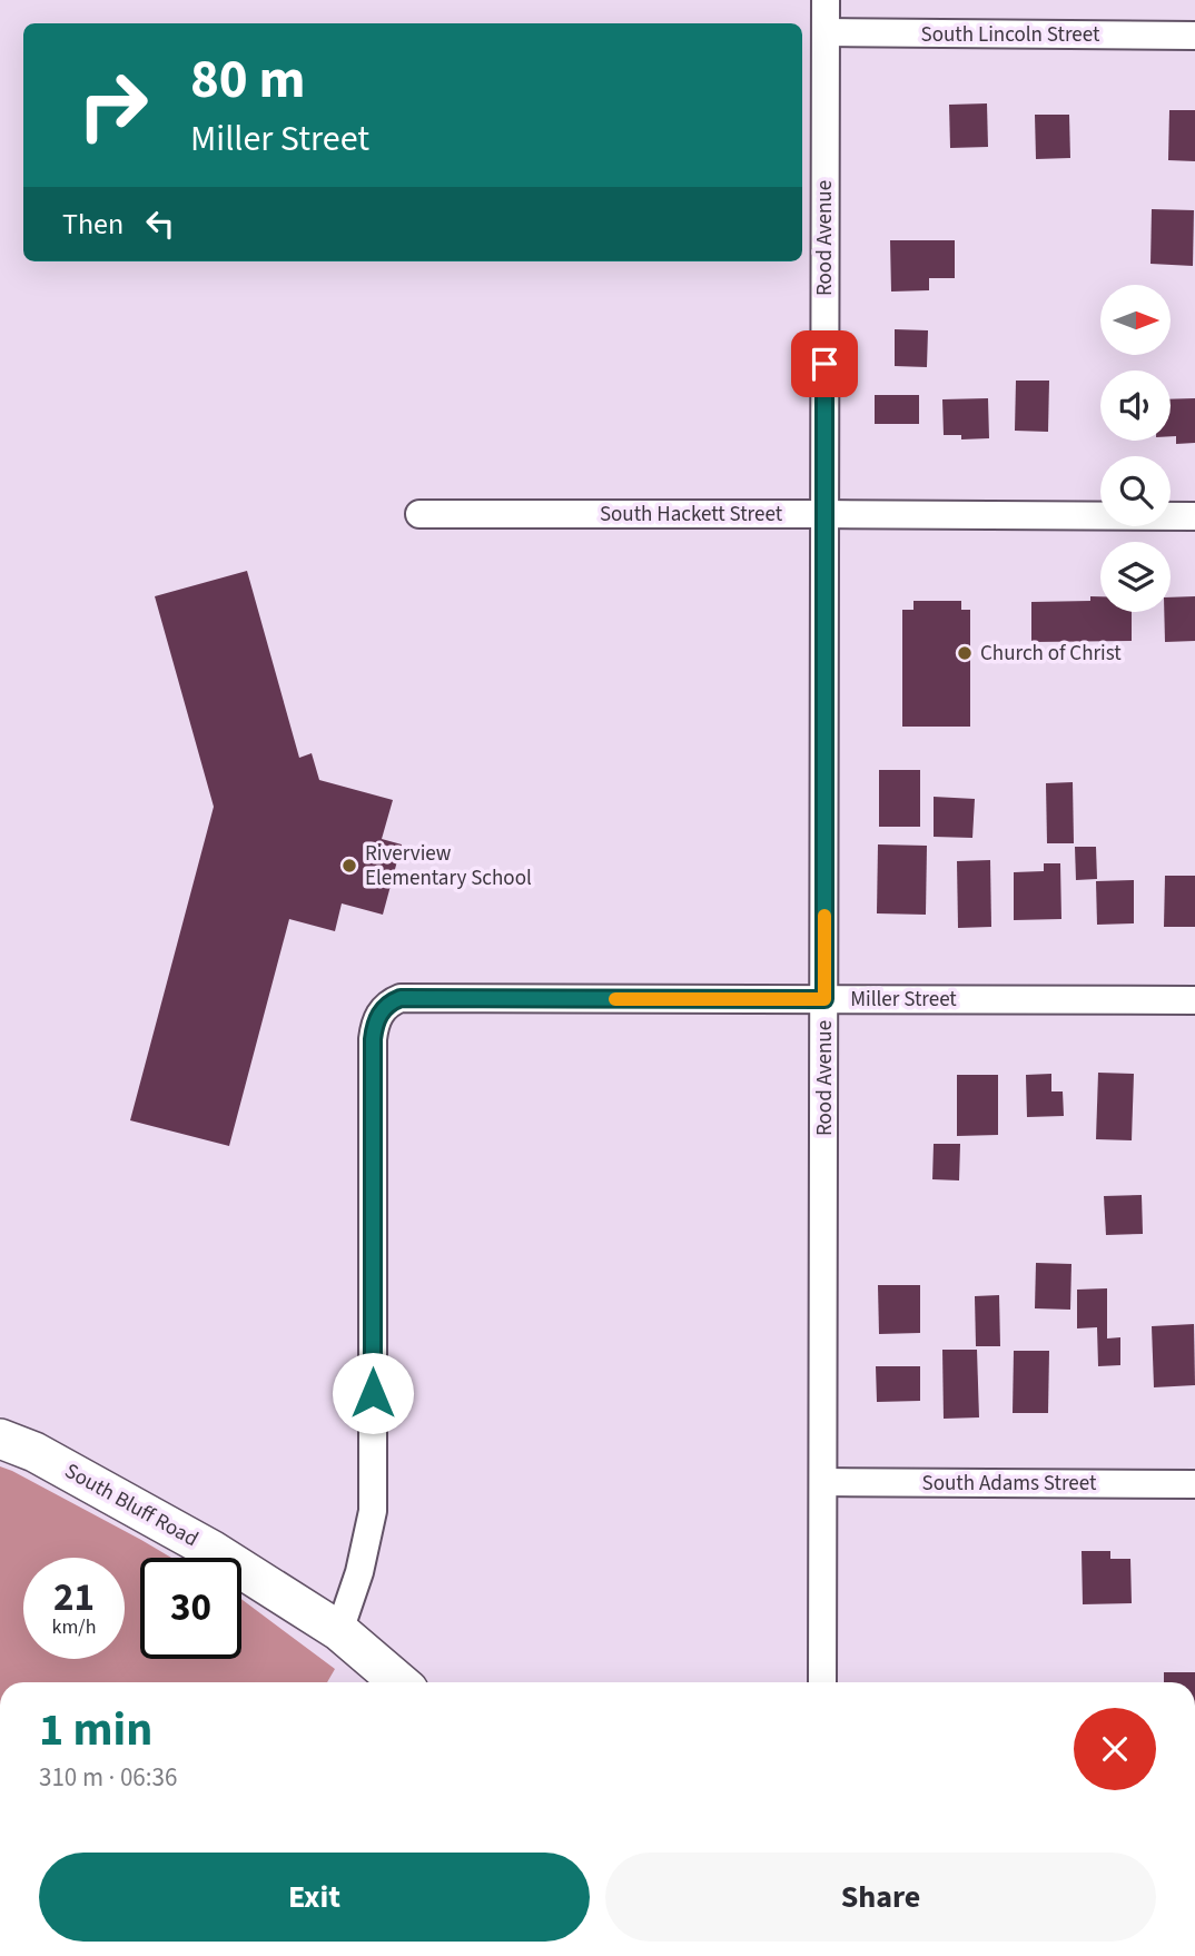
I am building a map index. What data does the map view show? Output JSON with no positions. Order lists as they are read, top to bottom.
{
  "streets": {
    "street": [
      "South Lincoln Street",
      "Rood Avenue",
      "South Hackett Street",
      "Miller Street",
      "South Adams Street",
      "South Bluff Road"
    ]
  },
  "crossings": [
    ["South Lincoln Street", "Rood Avenue"],
    ["Rood Avenue", "South Hackett Street"],
    ["Rood Avenue", "Miller Street"],
    ["Rood Avenue", "South Adams Street"],
    ["Miller Street", "South Bluff Road"]
  ],
  "places": ["Church of Christ", "Riverview Elementary School"],
  "north": "right",
  "page": {
    "turn": ["80 m", "Miller Street"],
    "then": "Then",
    "speed": "21 km/h",
    "limit": "30",
    "heading": ["1 min", "310 m · 06:36"],
    "buttons": ["Exit", "Share"]
  }
}
